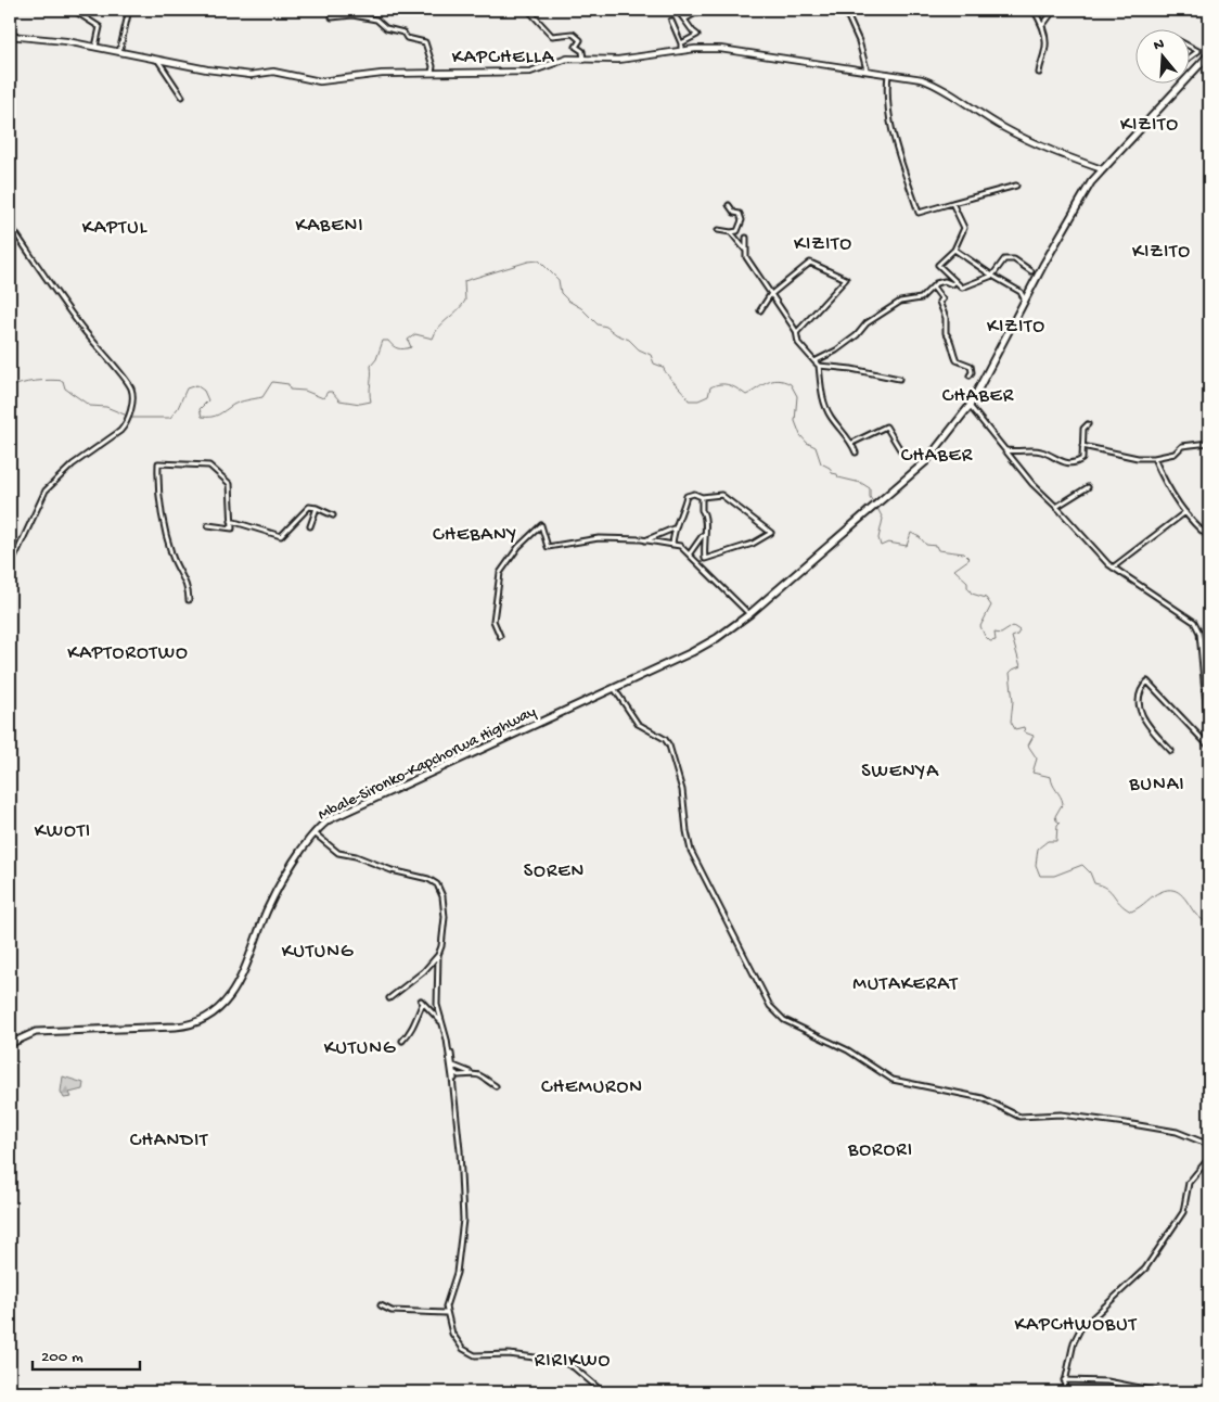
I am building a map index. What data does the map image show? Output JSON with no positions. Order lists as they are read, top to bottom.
{
  "streets": {
    "main road": ["Mbale-Sironko-Kapchorwa Highway"]
  },
  "districts": [
    "KAPCHELLA",
    "KIZITO",
    "KABENI",
    "KAPTUL",
    "KIZITO",
    "KIZITO",
    "KIZITO",
    "CHABER",
    "CHABER",
    "CHEBANY",
    "KAPTOROTWO",
    "SWENYA",
    "BUNAI",
    "KWOTI",
    "SOREN",
    "KUTUNG",
    "MUTAKERAT",
    "KUTUNG",
    "CHEMURON",
    "CHANDIT",
    "BORORI",
    "KAPCHWOBUT",
    "RIRIKWO"
  ],
  "scale_bar": "200 m",
  "north": "top"
}
